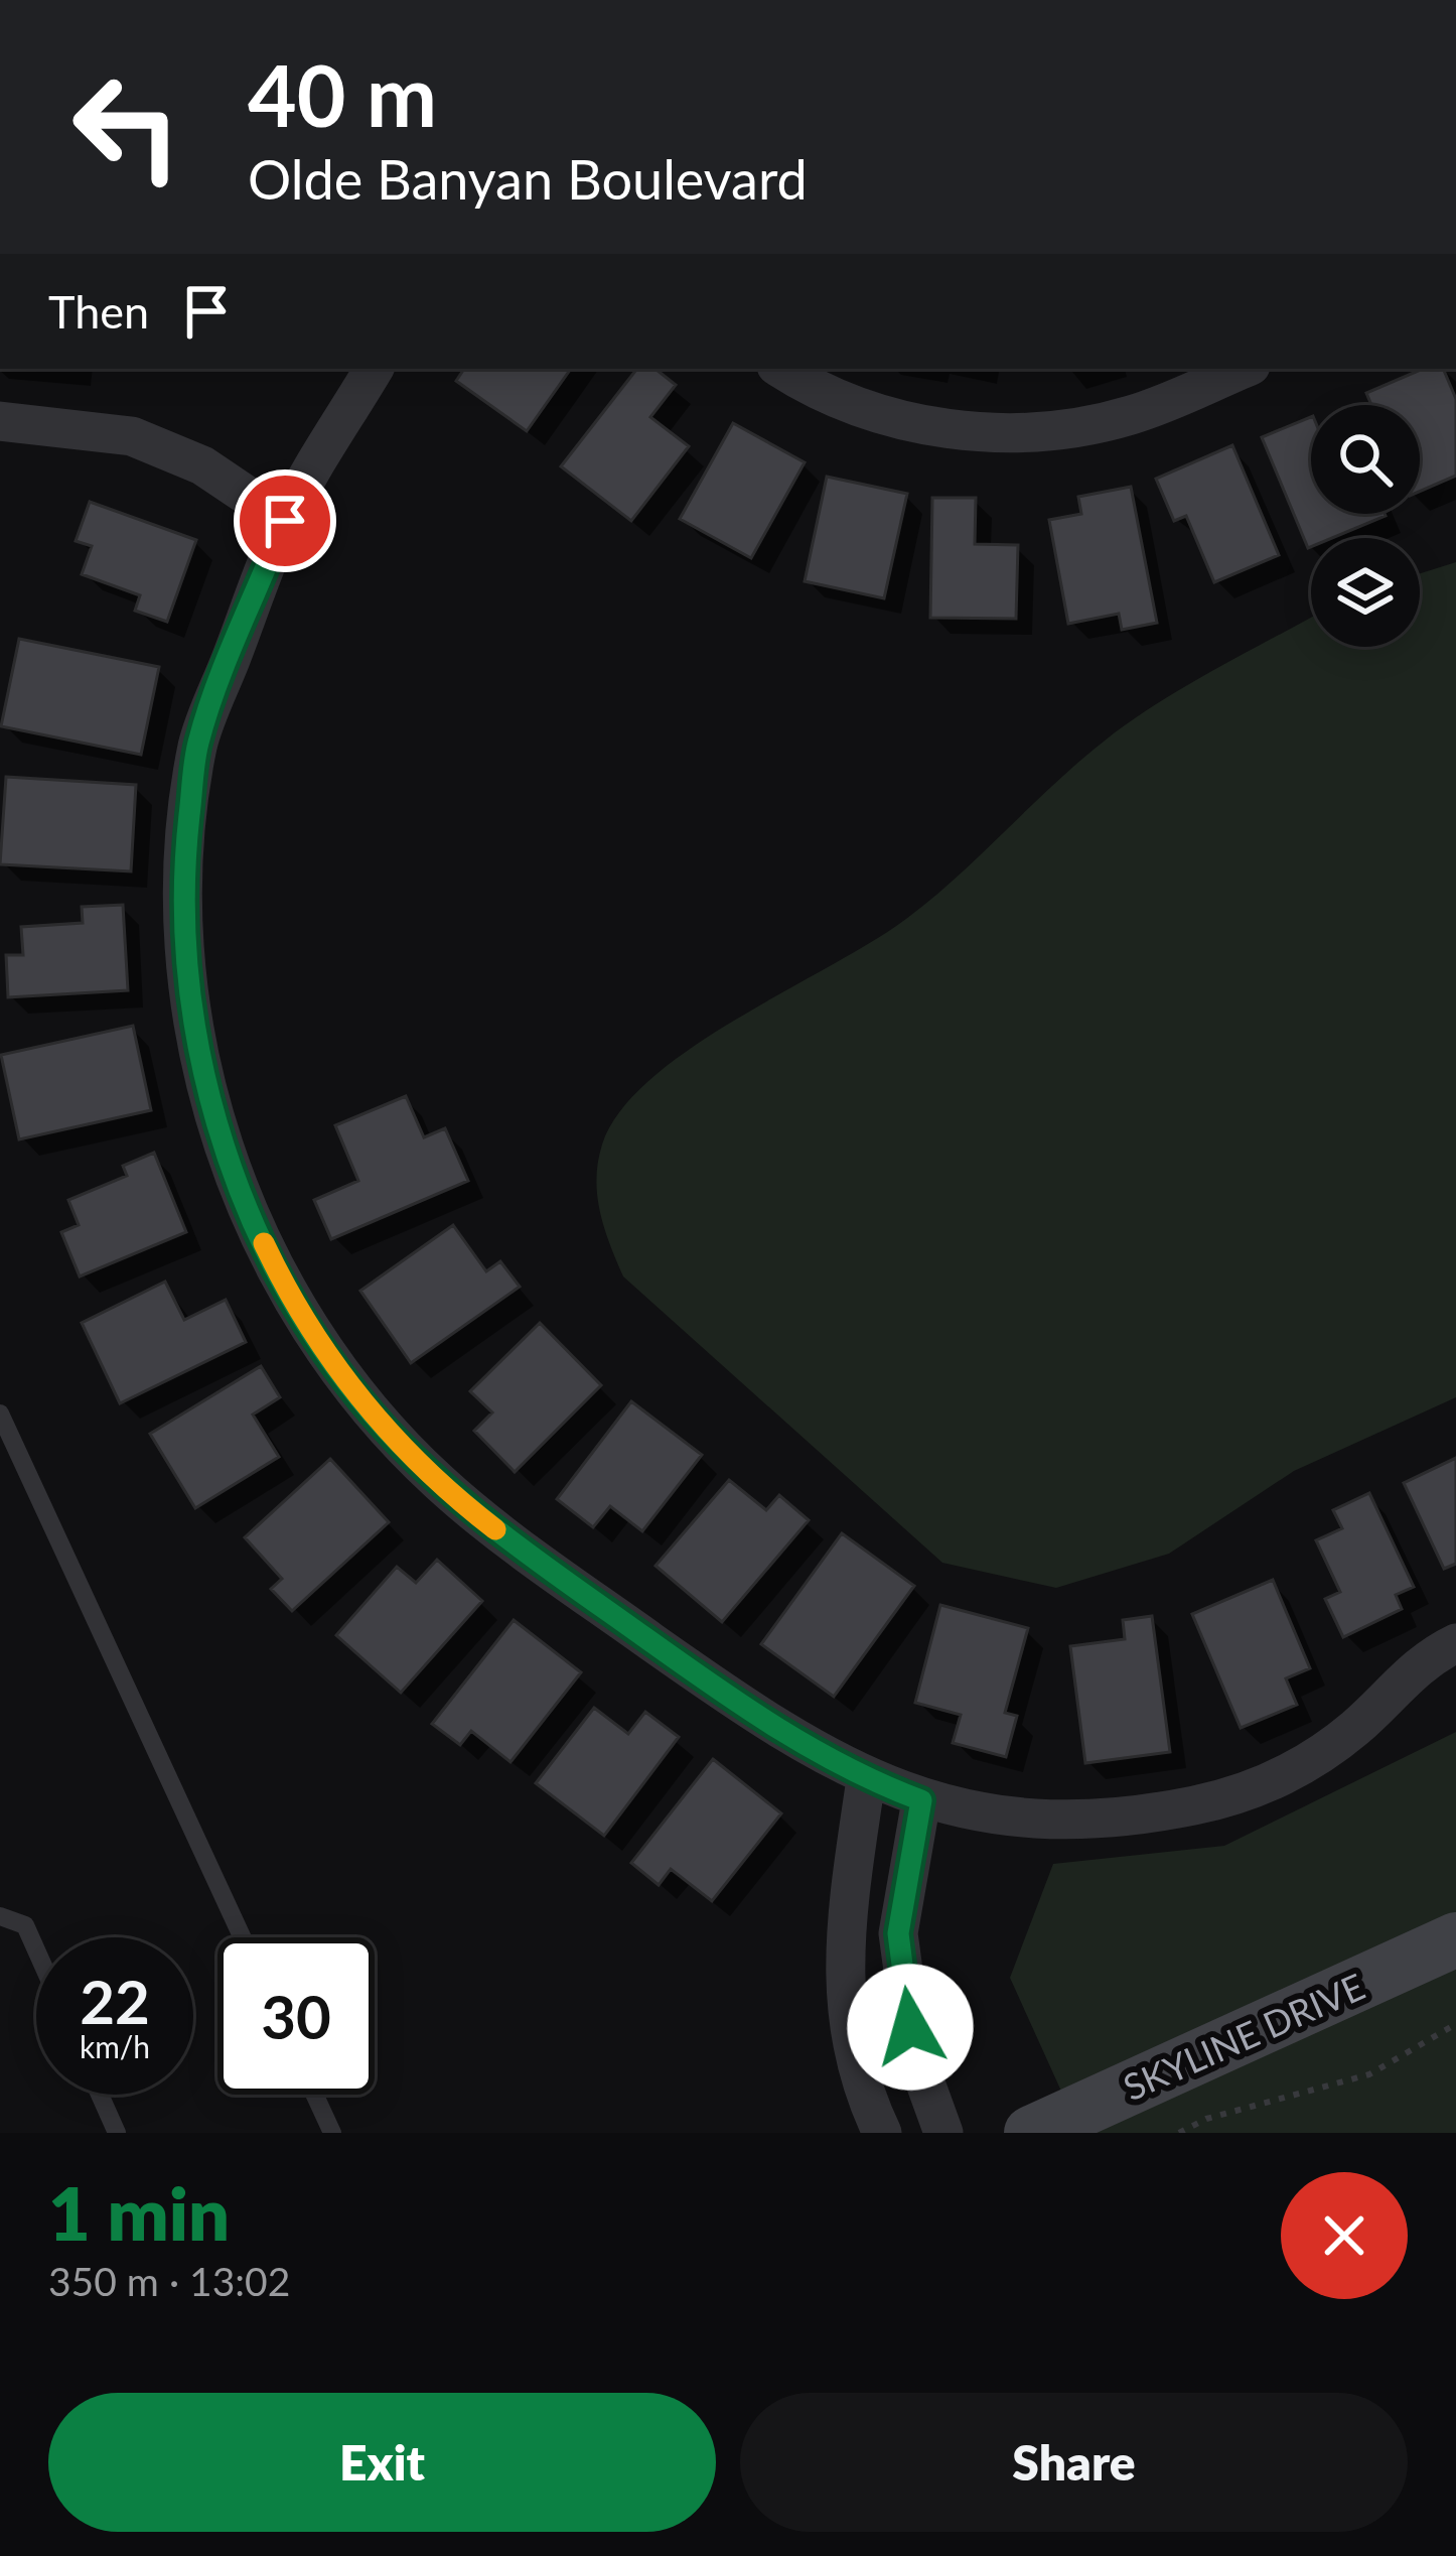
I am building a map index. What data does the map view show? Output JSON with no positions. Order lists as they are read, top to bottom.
{
  "streets": {
    "street": ["SKYLINE DRIVE"]
  },
  "page": {
    "turn": ["40 m", "Olde Banyan Boulevard"],
    "then": "Then",
    "speed": "22 km/h",
    "limit": "30",
    "heading": ["1 min", "350 m · 13:02"],
    "buttons": ["Exit", "Share"]
  }
}
